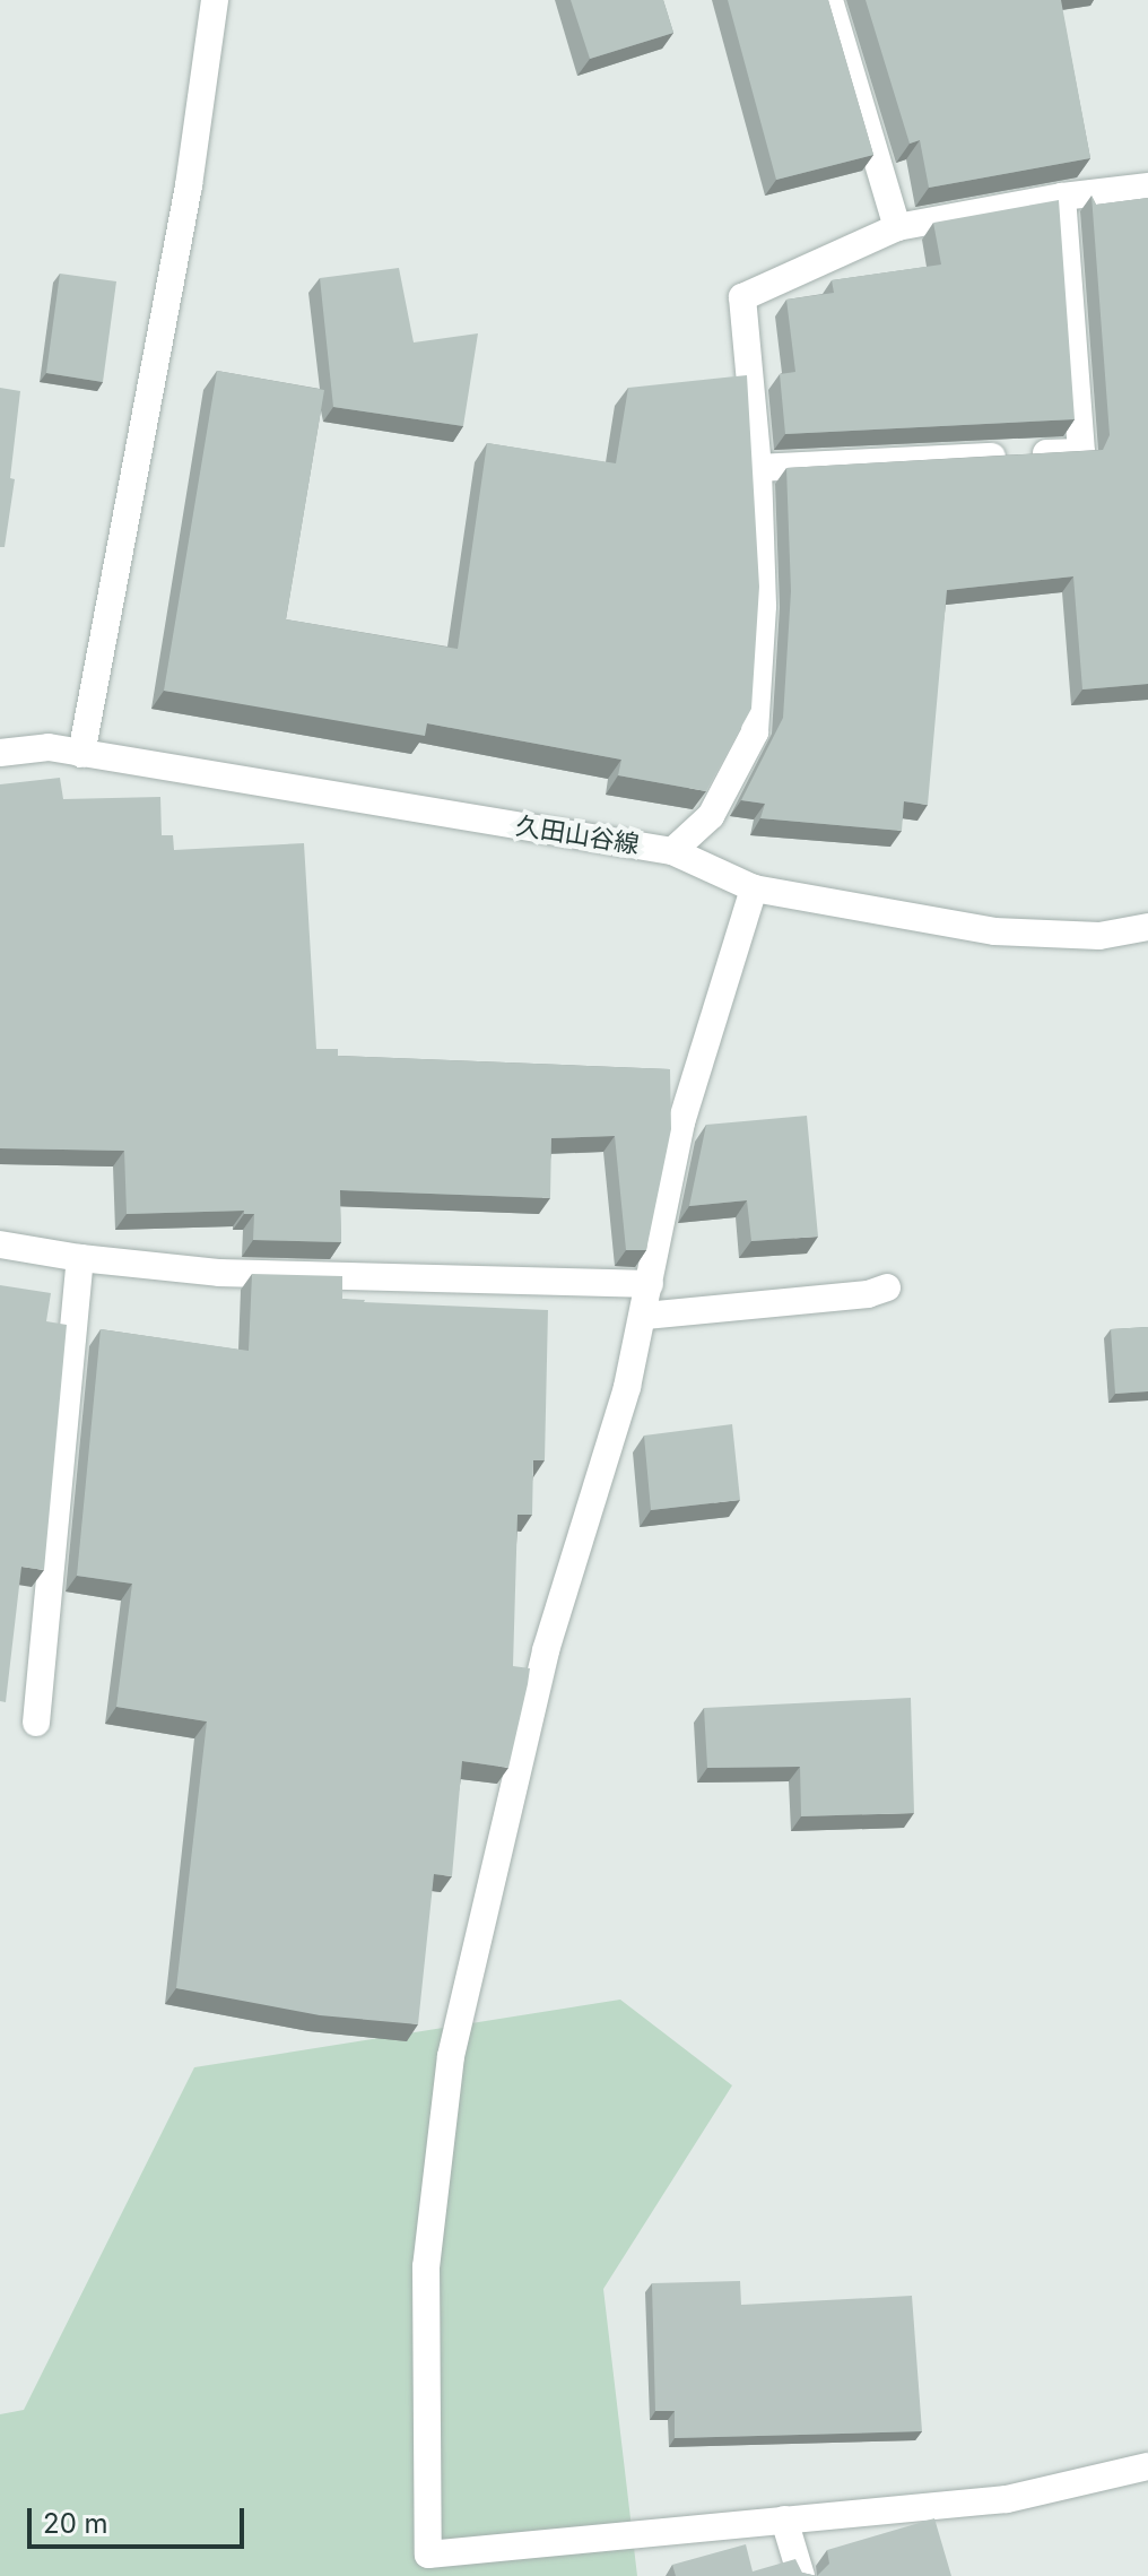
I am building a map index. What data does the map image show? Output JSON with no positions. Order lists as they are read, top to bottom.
{
  "streets": {
    "street": ["久田山谷線"]
  },
  "scale_bar": "20 m"
}
